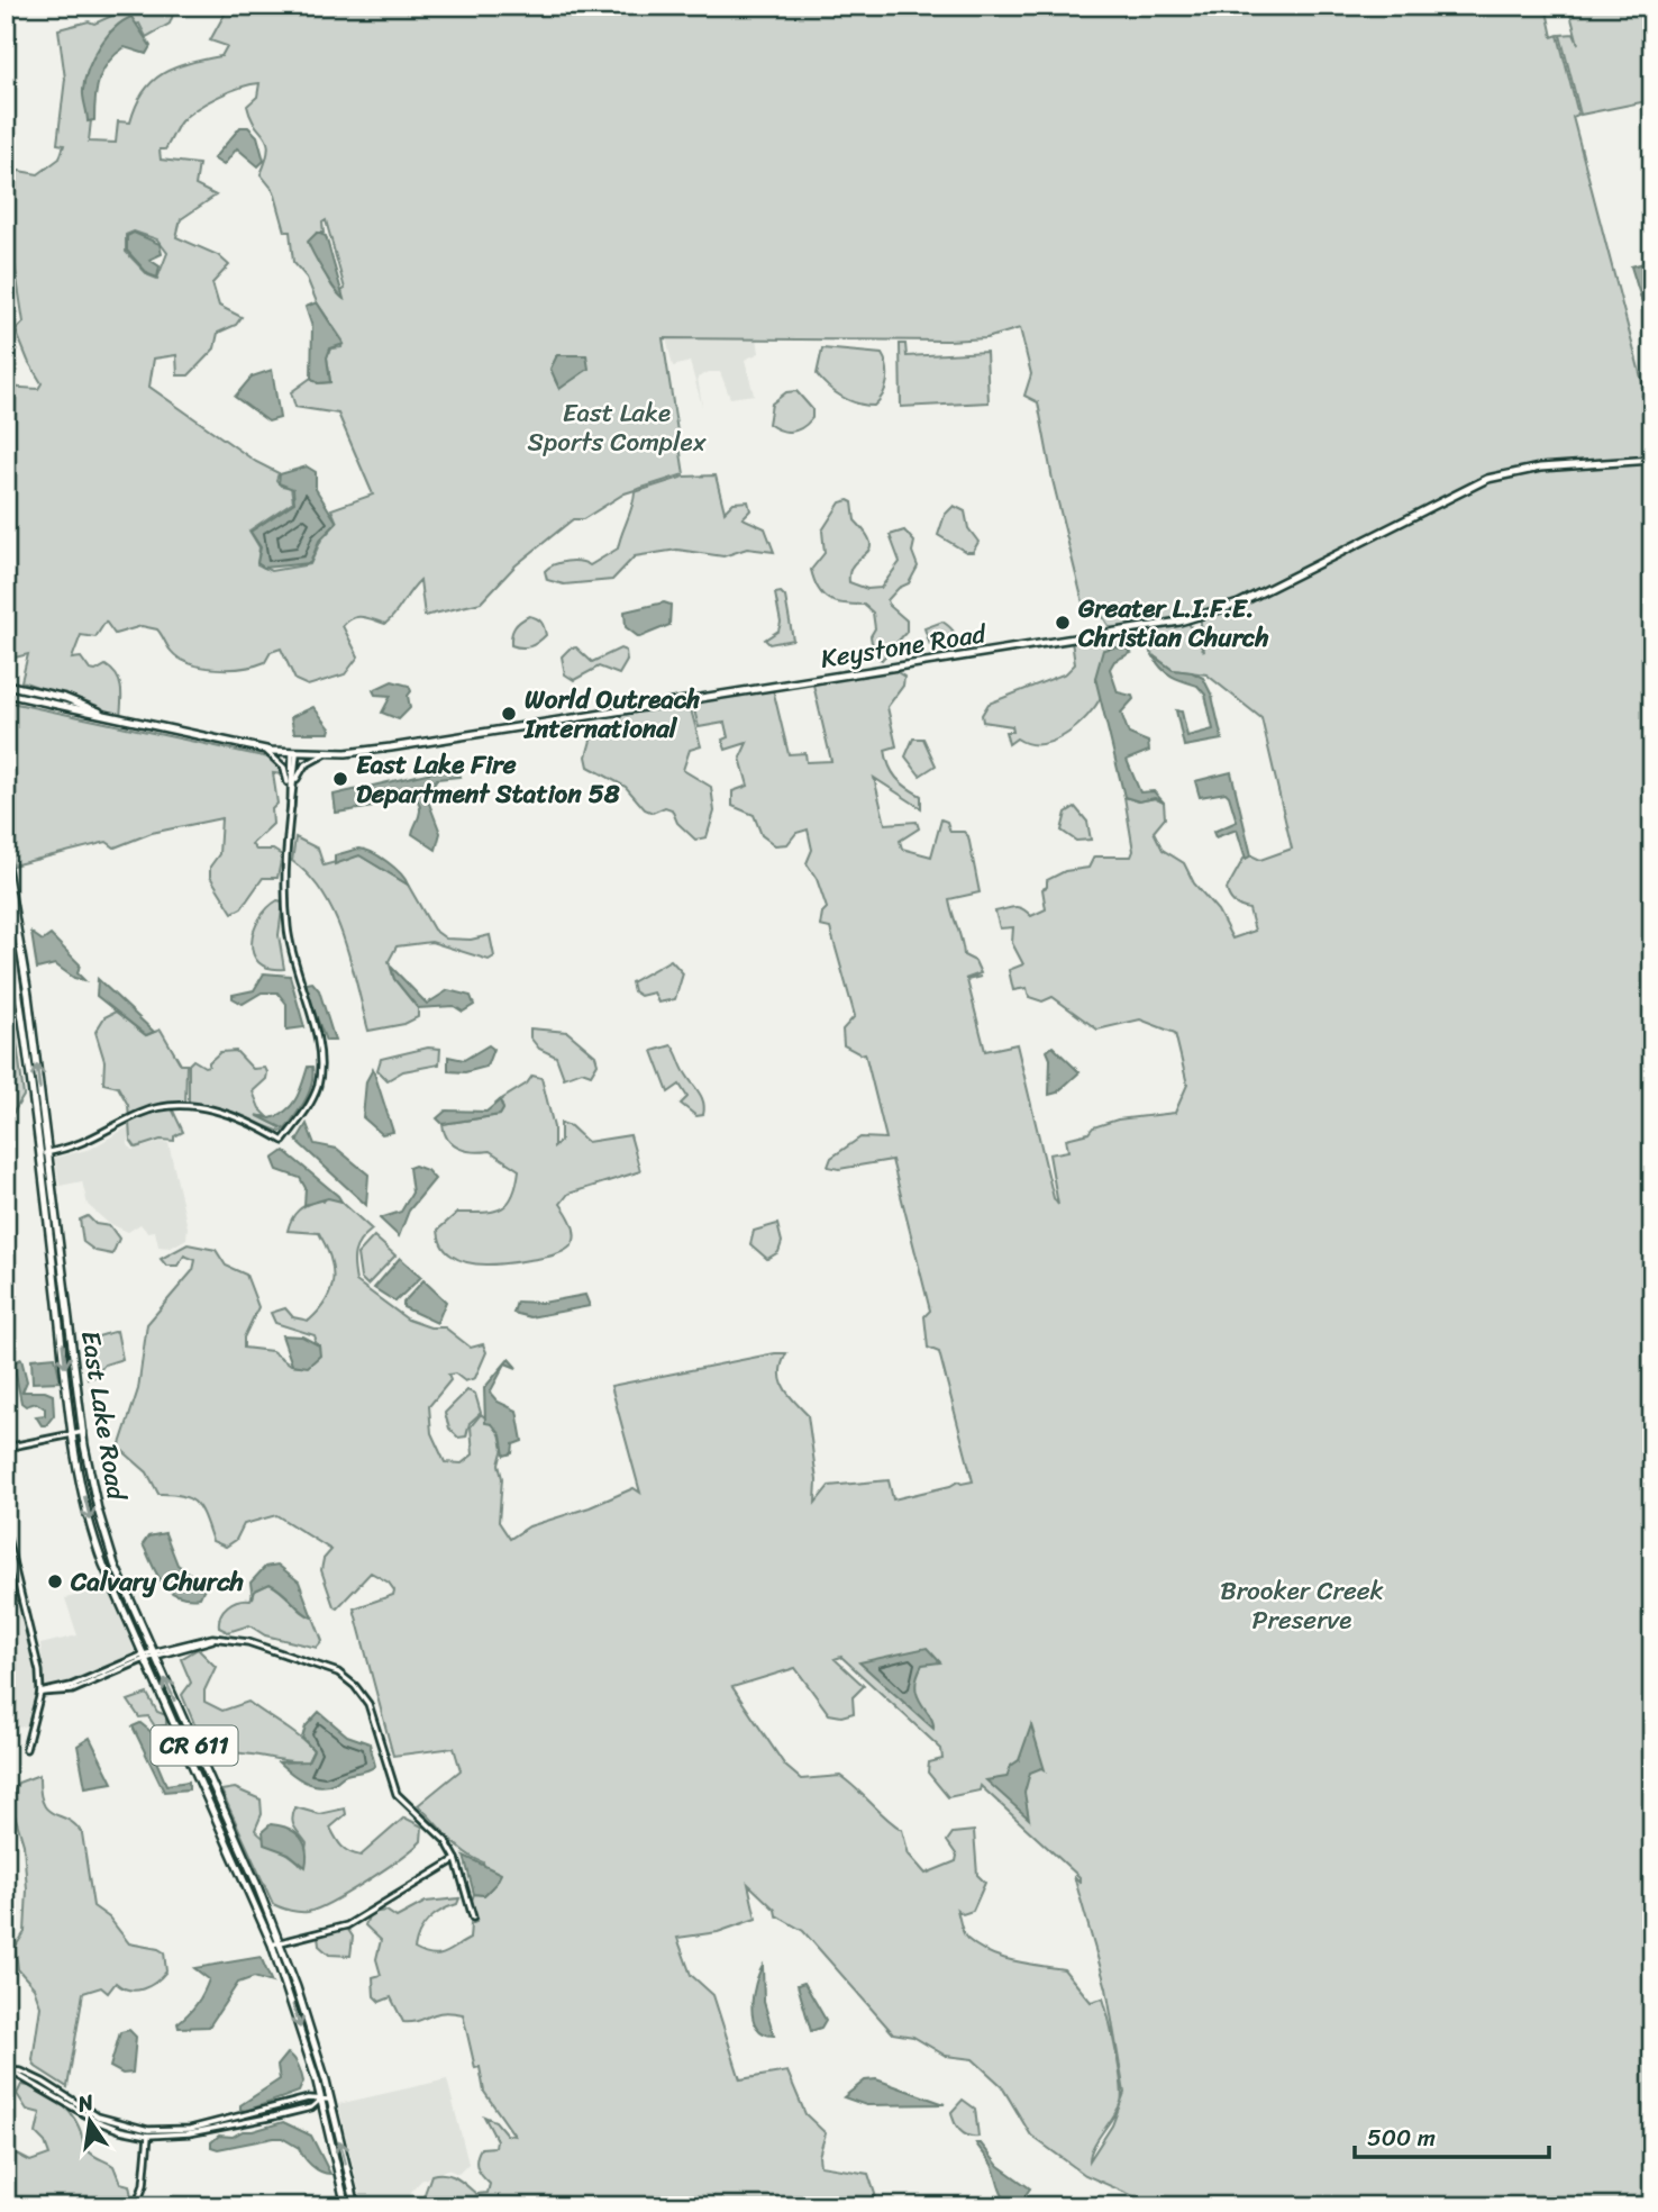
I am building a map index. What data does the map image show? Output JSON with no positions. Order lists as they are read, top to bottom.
{
  "streets": {
    "main road": ["Keystone Road", "East Lake Road", "CR 611"]
  },
  "crossings": [
    ["East Lake Road", "CR 611"]
  ],
  "parks": ["East Lake Sports Complex", "Brooker Creek Preserve"],
  "places": [
    "Greater L.I.F.E. Christian Church",
    "World Outreach International",
    "East Lake Fire Department Station 58",
    "Calvary Church"
  ],
  "scale_bar": "500 m",
  "north": "top"
}
